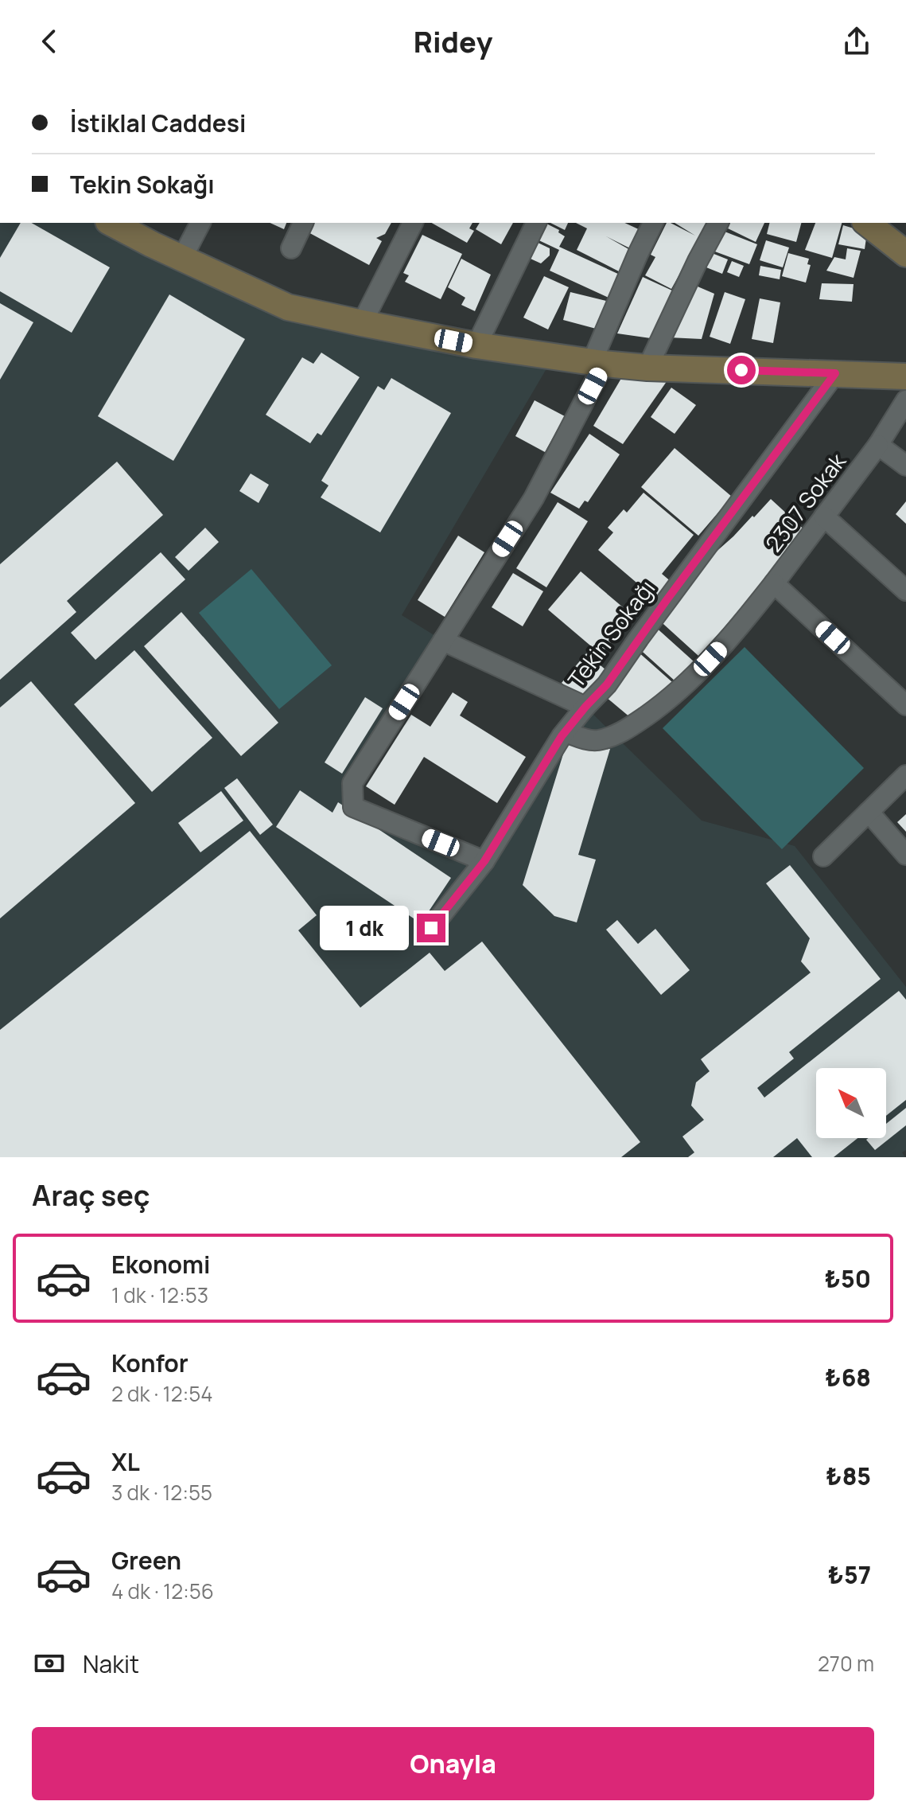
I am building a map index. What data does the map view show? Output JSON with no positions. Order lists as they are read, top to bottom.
{
  "streets": {
    "street": ["2307 Sokak", "Tekin Sokağı"]
  },
  "crossings": [
    ["2307 Sokak", "Tekin Sokağı"]
  ],
  "north": "top left",
  "page": {
    "header": "Ridey",
    "banner": ["İstiklal Caddesi", "Tekin Sokağı"],
    "bubble": "1 dk",
    "heading": "Araç seç",
    "list": [
      {
        "name": "Ekonomi",
        "note": "1 dk · 12:53",
        "value": "₺50"
      },
      {
        "name": "Konfor",
        "note": "2 dk · 12:54",
        "value": "₺68"
      },
      {
        "name": "XL",
        "note": "3 dk · 12:55",
        "value": "₺85"
      },
      {
        "name": "Green",
        "note": "4 dk · 12:56",
        "value": "₺57"
      }
    ],
    "pay": ["Nakit", "270 m"],
    "buttons": "Onayla"
  }
}
